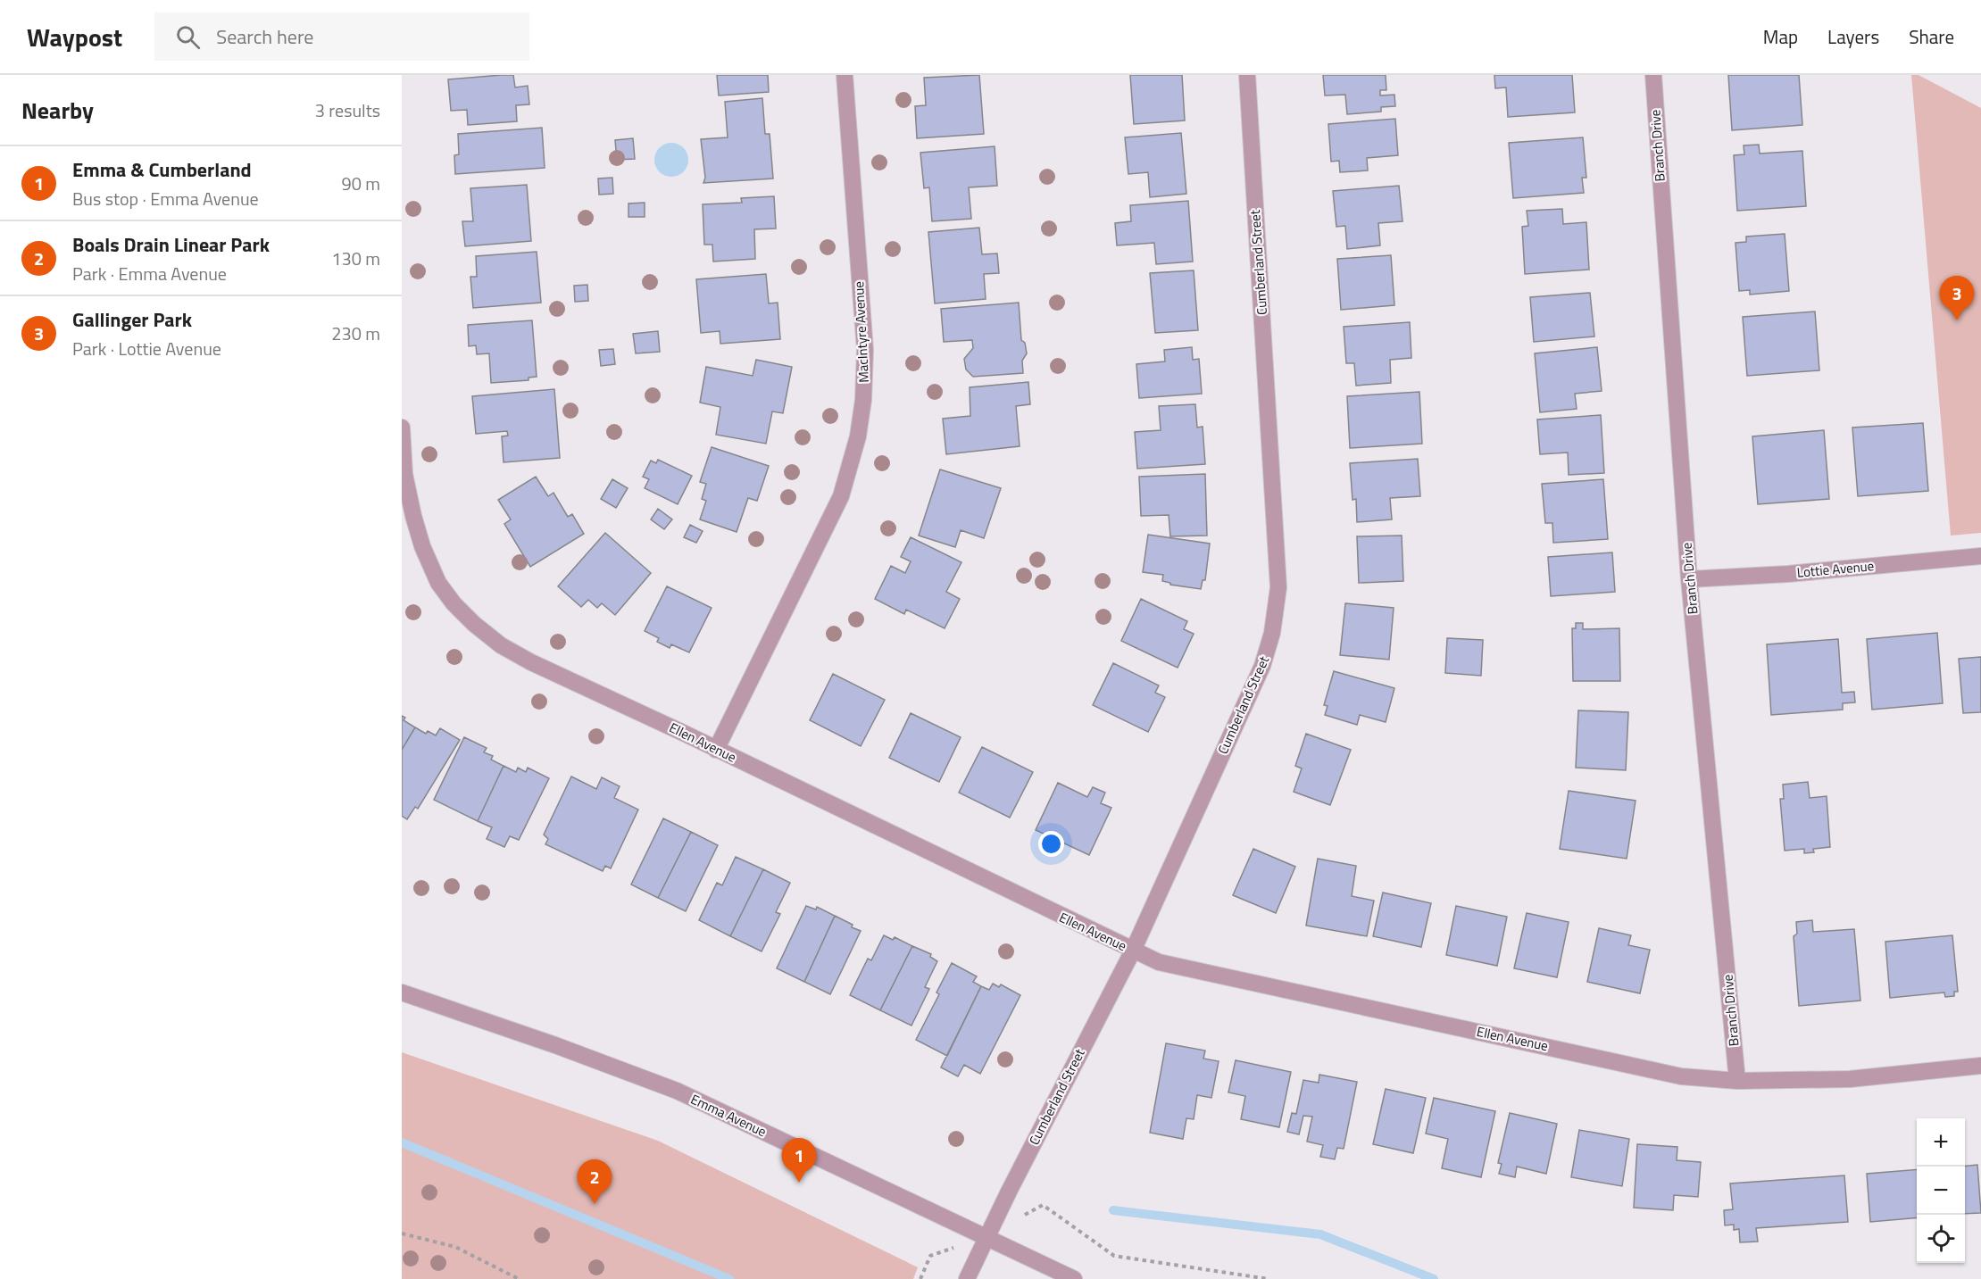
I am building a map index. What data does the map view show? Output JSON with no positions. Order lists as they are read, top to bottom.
{
  "streets": {
    "street": [
      "Branch Drive",
      "Cumberland Street",
      "MacIntyre Avenue",
      "Lottie Avenue",
      "Ellen Avenue",
      "Emma Avenue"
    ]
  },
  "crossings": [
    ["Branch Drive", "Lottie Avenue"],
    ["Branch Drive", "Ellen Avenue"],
    ["Cumberland Street", "Ellen Avenue"],
    ["Cumberland Street", "Emma Avenue"],
    ["MacIntyre Avenue", "Ellen Avenue"]
  ],
  "page": {
    "header": "Waypost",
    "search": "Search here",
    "nav": ["Map", "Layers", "Share"],
    "heading": ["Nearby", "3 results"],
    "list": [
      {
        "mark": "1",
        "name": "Emma & Cumberland",
        "note": "Bus stop · Emma Avenue",
        "value": "90 m"
      },
      {
        "mark": "2",
        "name": "Boals Drain Linear Park",
        "note": "Park · Emma Avenue",
        "value": "130 m"
      },
      {
        "mark": "3",
        "name": "Gallinger Park",
        "note": "Park · Lottie Avenue",
        "value": "230 m"
      }
    ],
    "pins": ["3", "1", "2"],
    "map_buttons": ["+", "−"]
  }
}
